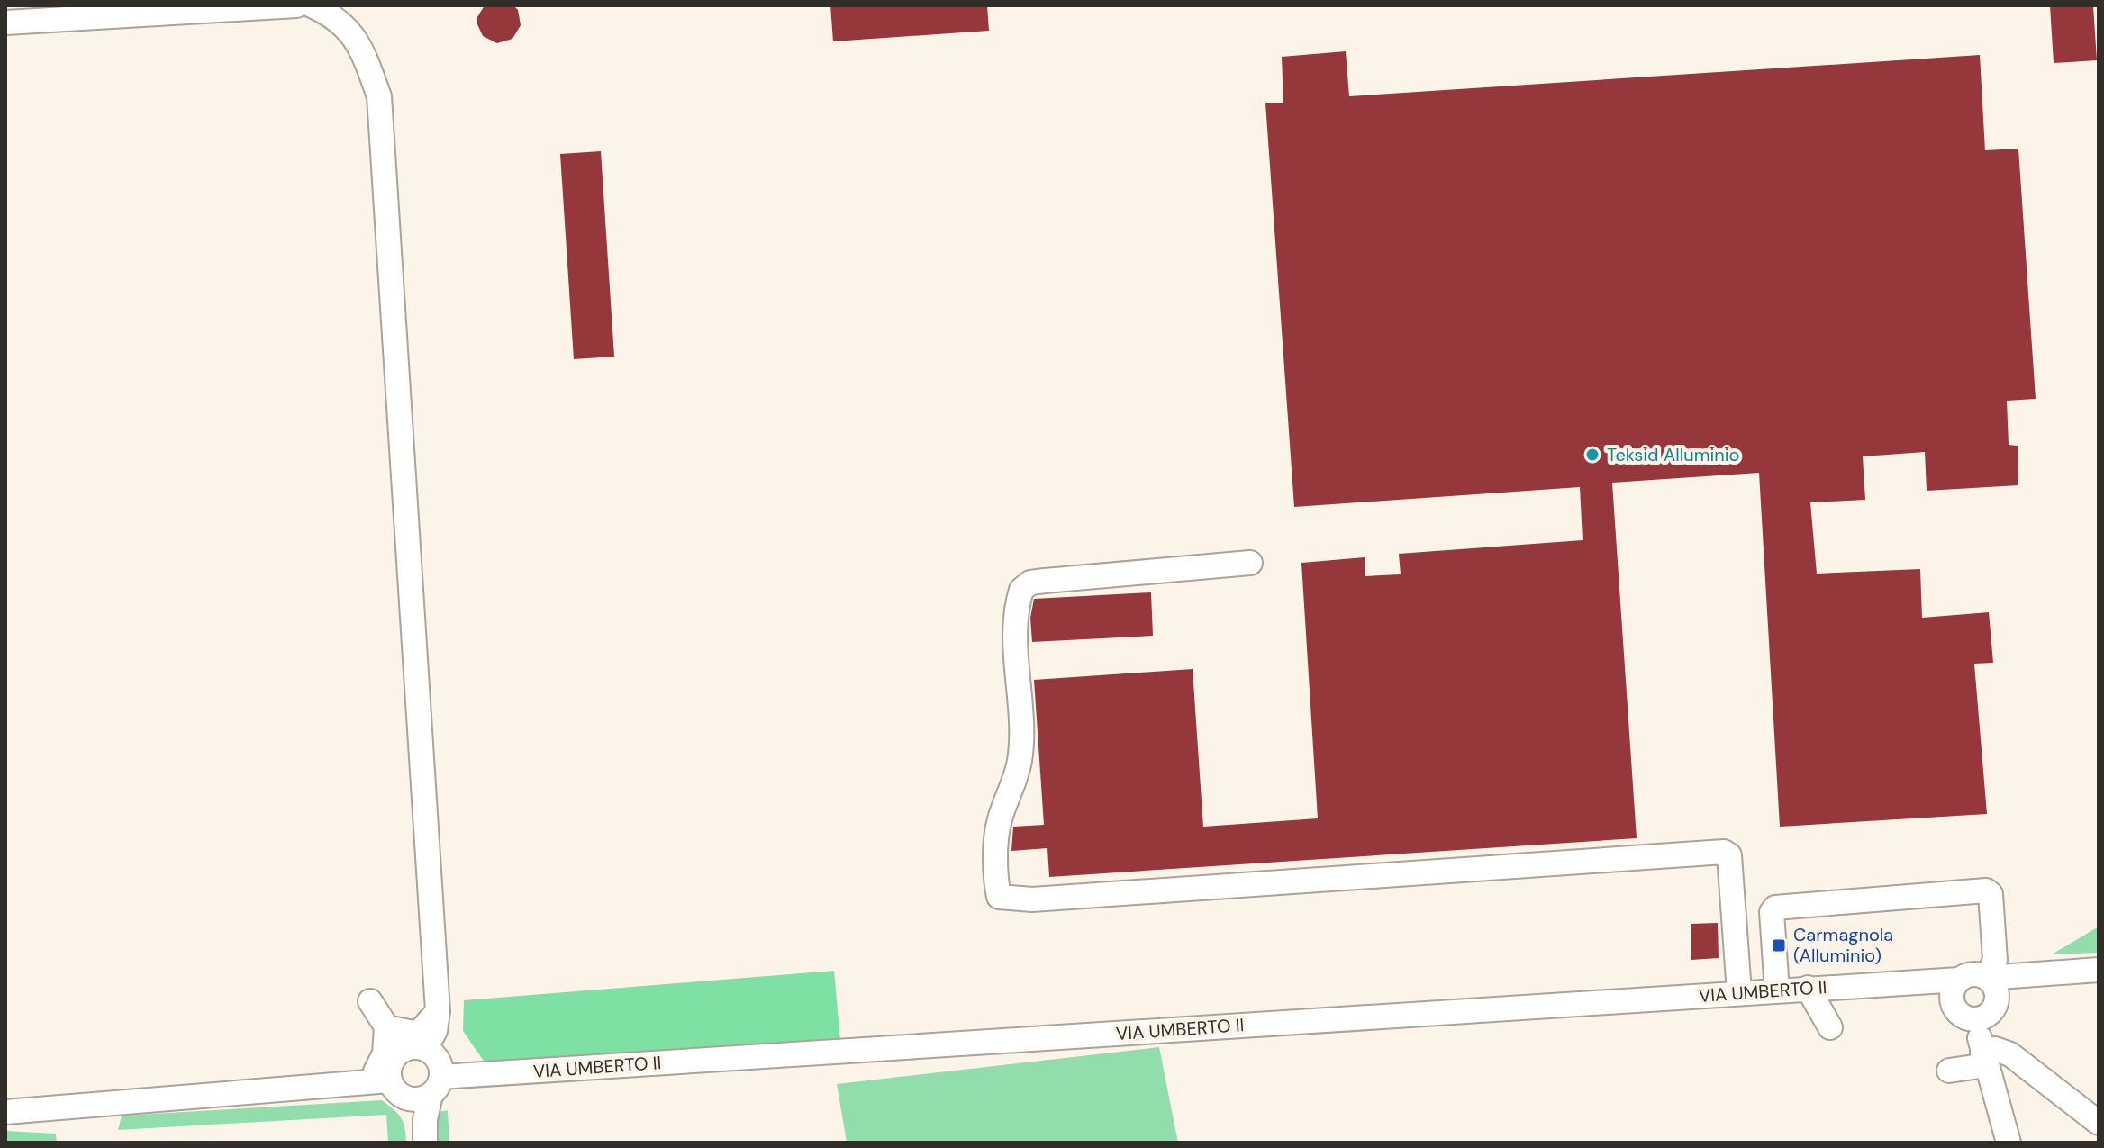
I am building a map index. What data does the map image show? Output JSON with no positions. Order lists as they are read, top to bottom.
{
  "streets": {
    "street": ["VIA UMBERTO II"]
  },
  "places": {
    "other": ["Teksid Alluminio"],
    "transit": ["Carmagnola (Alluminio)"]
  }
}
